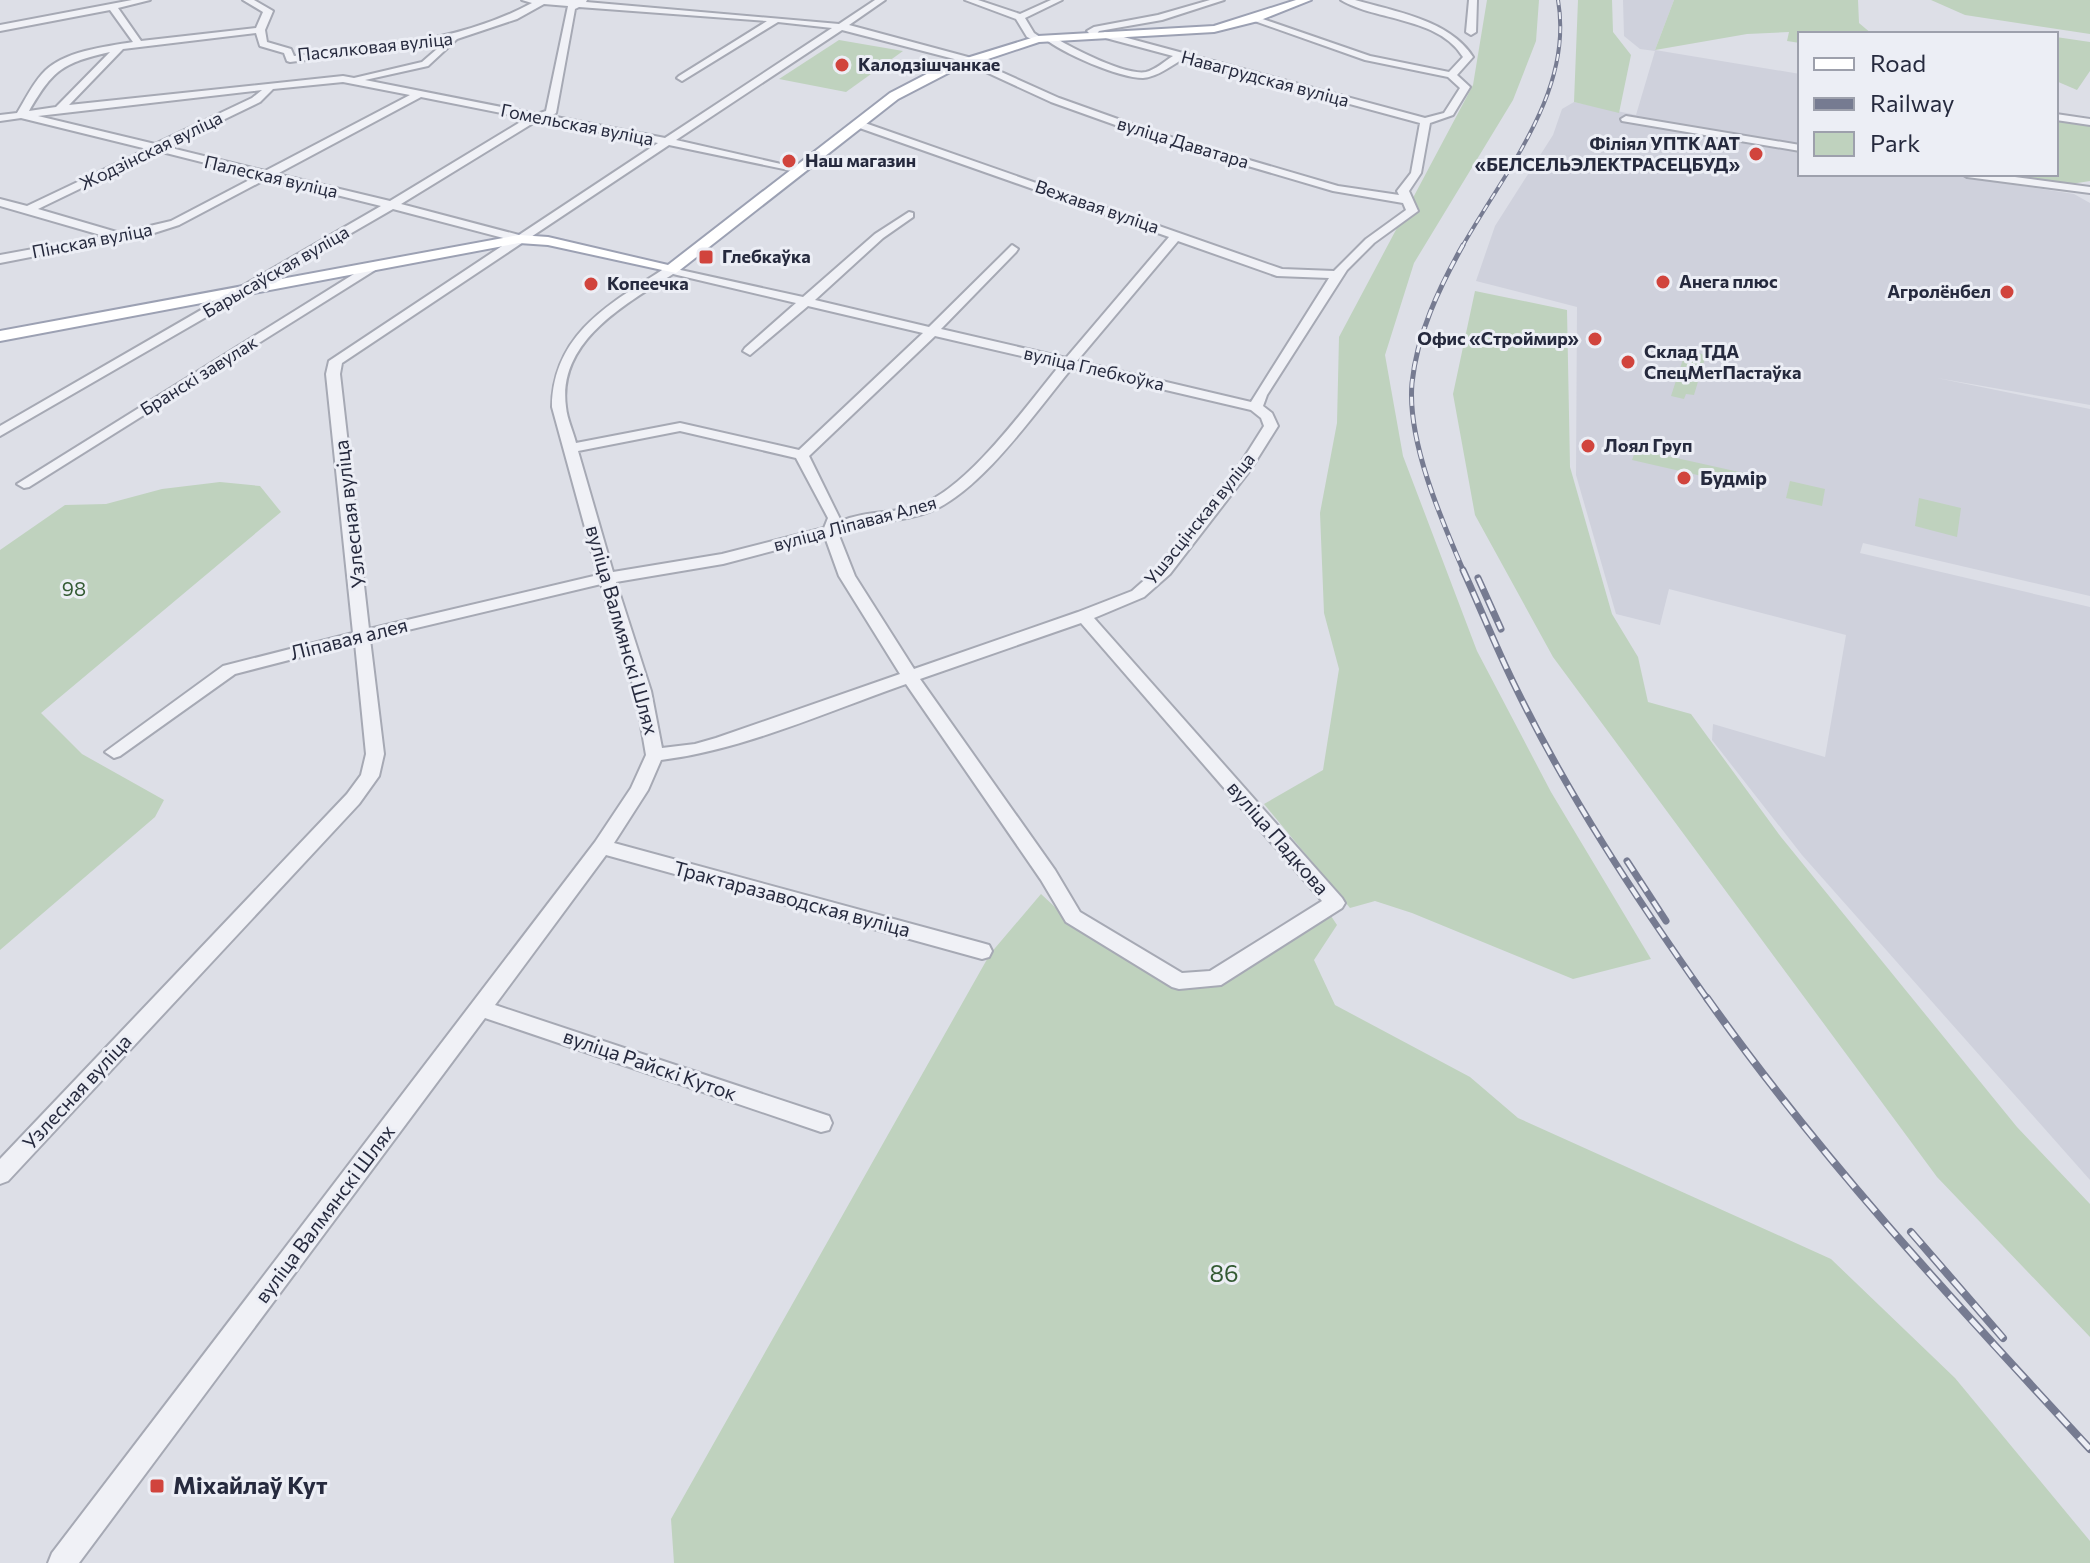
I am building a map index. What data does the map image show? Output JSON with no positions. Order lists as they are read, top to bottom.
{
  "streets": {
    "main road": ["вуліца Валмянскі Шлях"],
    "street": [
      "Пасялковая вуліца",
      "Навагрудская вуліца",
      "Гомельская вуліца",
      "вуліца Даватара",
      "Жодзінская вуліца",
      "Палеская вуліца",
      "Вежавая вуліца",
      "Пінская вуліца",
      "Барысаўская вуліца",
      "вуліца Глебкоўка",
      "Бранскі завулак",
      "Узлесная вуліца",
      "Ушэсцінская вуліца",
      "вуліца Ліпавая Алея",
      "Ліпавая алея",
      "вуліца Падкова",
      "Трактаразаводская вуліца",
      "вуліца Райскі Куток"
    ]
  },
  "crossings": [
    ["Пасялковая вуліца", "вуліца Даватара"],
    ["Навагрудская вуліца", "вуліца Валмянскі Шлях"],
    ["Гомельская вуліца", "Пінская вуліца"],
    ["Гомельская вуліца", "Барысаўская вуліца"],
    ["Гомельская вуліца", "Узлесная вуліца"],
    ["Гомельская вуліца", "вуліца Валмянскі Шлях"],
    ["вуліца Даватара", "Узлесная вуліца"],
    ["вуліца Даватара", "вуліца Валмянскі Шлях"],
    ["Жодзінская вуліца", "Палеская вуліца"],
    ["Палеская вуліца", "Пінская вуліца"],
    ["Палеская вуліца", "Барысаўская вуліца"],
    ["Палеская вуліца", "Узлесная вуліца"],
    ["Вежавая вуліца", "вуліца Ліпавая Алея"],
    ["Вежавая вуліца", "вуліца Валмянскі Шлях"],
    ["вуліца Глебкоўка", "Ушэсцінская вуліца"],
    ["вуліца Глебкоўка", "вуліца Ліпавая Алея"],
    ["вуліца Глебкоўка", "вуліца Валмянскі Шлях"],
    ["Узлесная вуліца", "Ліпавая алея"],
    ["Ушэсцінская вуліца", "вуліца Валмянскі Шлях"],
    ["Ушэсцінская вуліца", "вуліца Падкова"],
    ["вуліца Ліпавая Алея", "вуліца Валмянскі Шлях"],
    ["вуліца Ліпавая Алея", "Ліпавая алея"],
    ["вуліца Валмянскі Шлях", "Ліпавая алея"],
    ["вуліца Валмянскі Шлях", "Трактаразаводская вуліца"],
    ["вуліца Валмянскі Шлях", "вуліца Райскі Куток"]
  ],
  "parks": ["98", "86"],
  "places": {
    "other": [
      "Калодзішчанкае",
      "Філіял УПТК ААТ «БЕЛСЕЛЬЭЛЕКТРАСЕЦБУД»",
      "Наш магазин",
      "Анега плюс",
      "Копеечка",
      "Агролёнбел",
      "Офис «Строймир»",
      "Склад ТДА СпецМетПастаўка",
      "Лоял Груп",
      "Будмір"
    ],
    "transit": ["Глебкаўка", "Міхайлаў Кут"]
  },
  "legend": ["Road", "Railway", "Park"]
}
